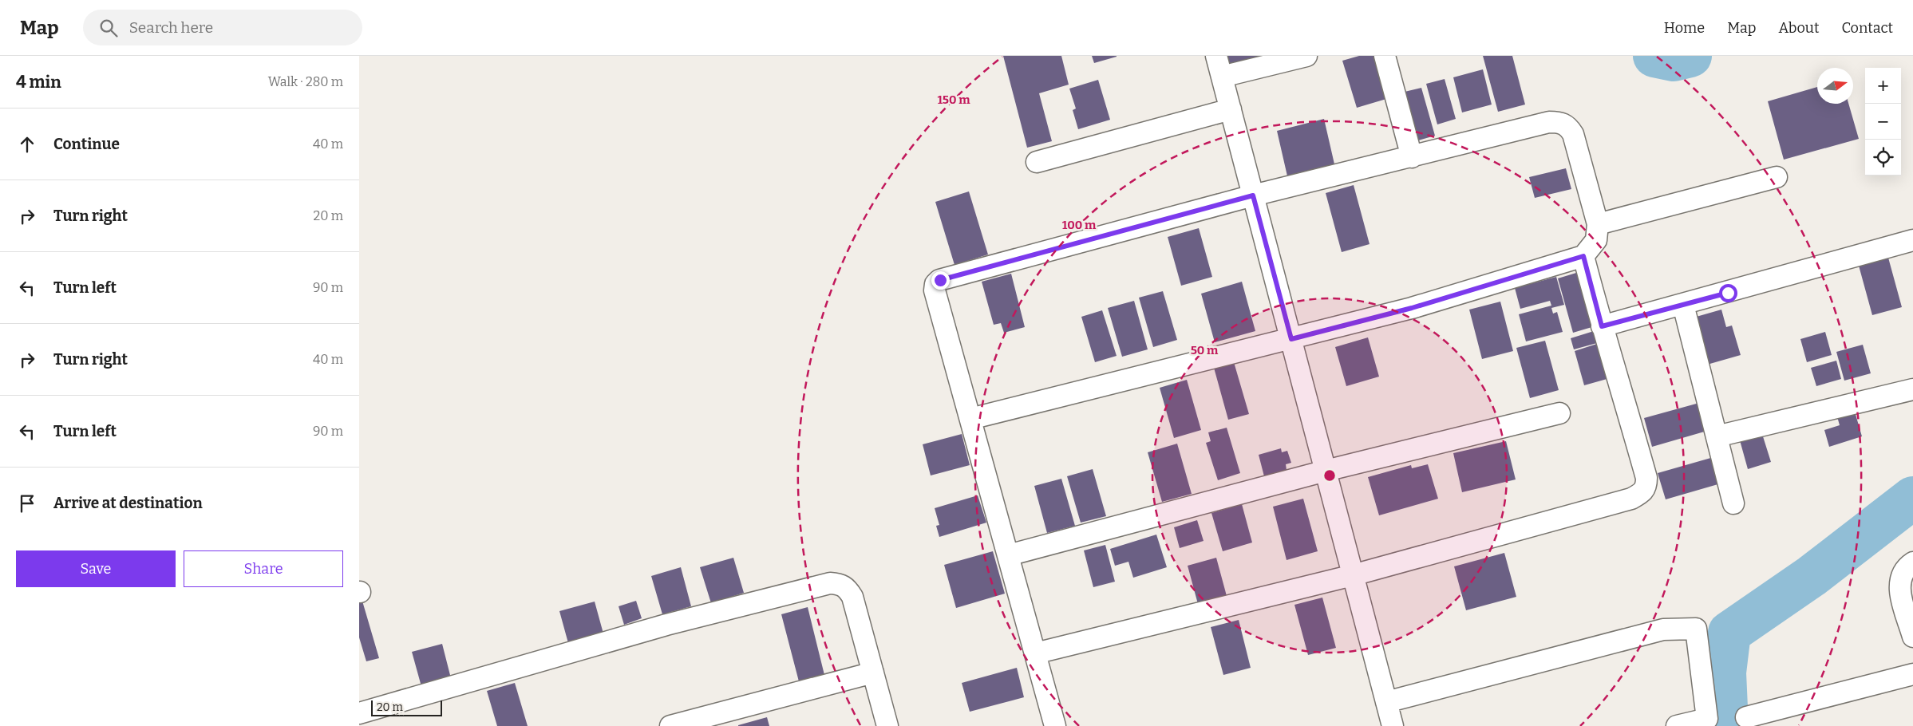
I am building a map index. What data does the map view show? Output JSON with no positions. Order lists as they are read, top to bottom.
{
  "scale_bar": "20 m",
  "north": "right",
  "page": {
    "header": "Map",
    "search": "Search here",
    "nav": [
      "Home",
      "Map",
      "About",
      "Contact"
    ],
    "heading": ["4 min", "Walk · 280 m"],
    "map_buttons": ["+", "−"],
    "list": [
      ["Continue", "40 m"],
      ["Turn right", "20 m"],
      ["Turn left", "90 m"],
      ["Turn right", "40 m"],
      ["Turn left", "90 m"],
      "Arrive at destination"
    ],
    "buttons": ["Save", "Share"],
    "scale": "20 m"
  },
  "rings": ["150 m", "100 m", "50 m"]
}
